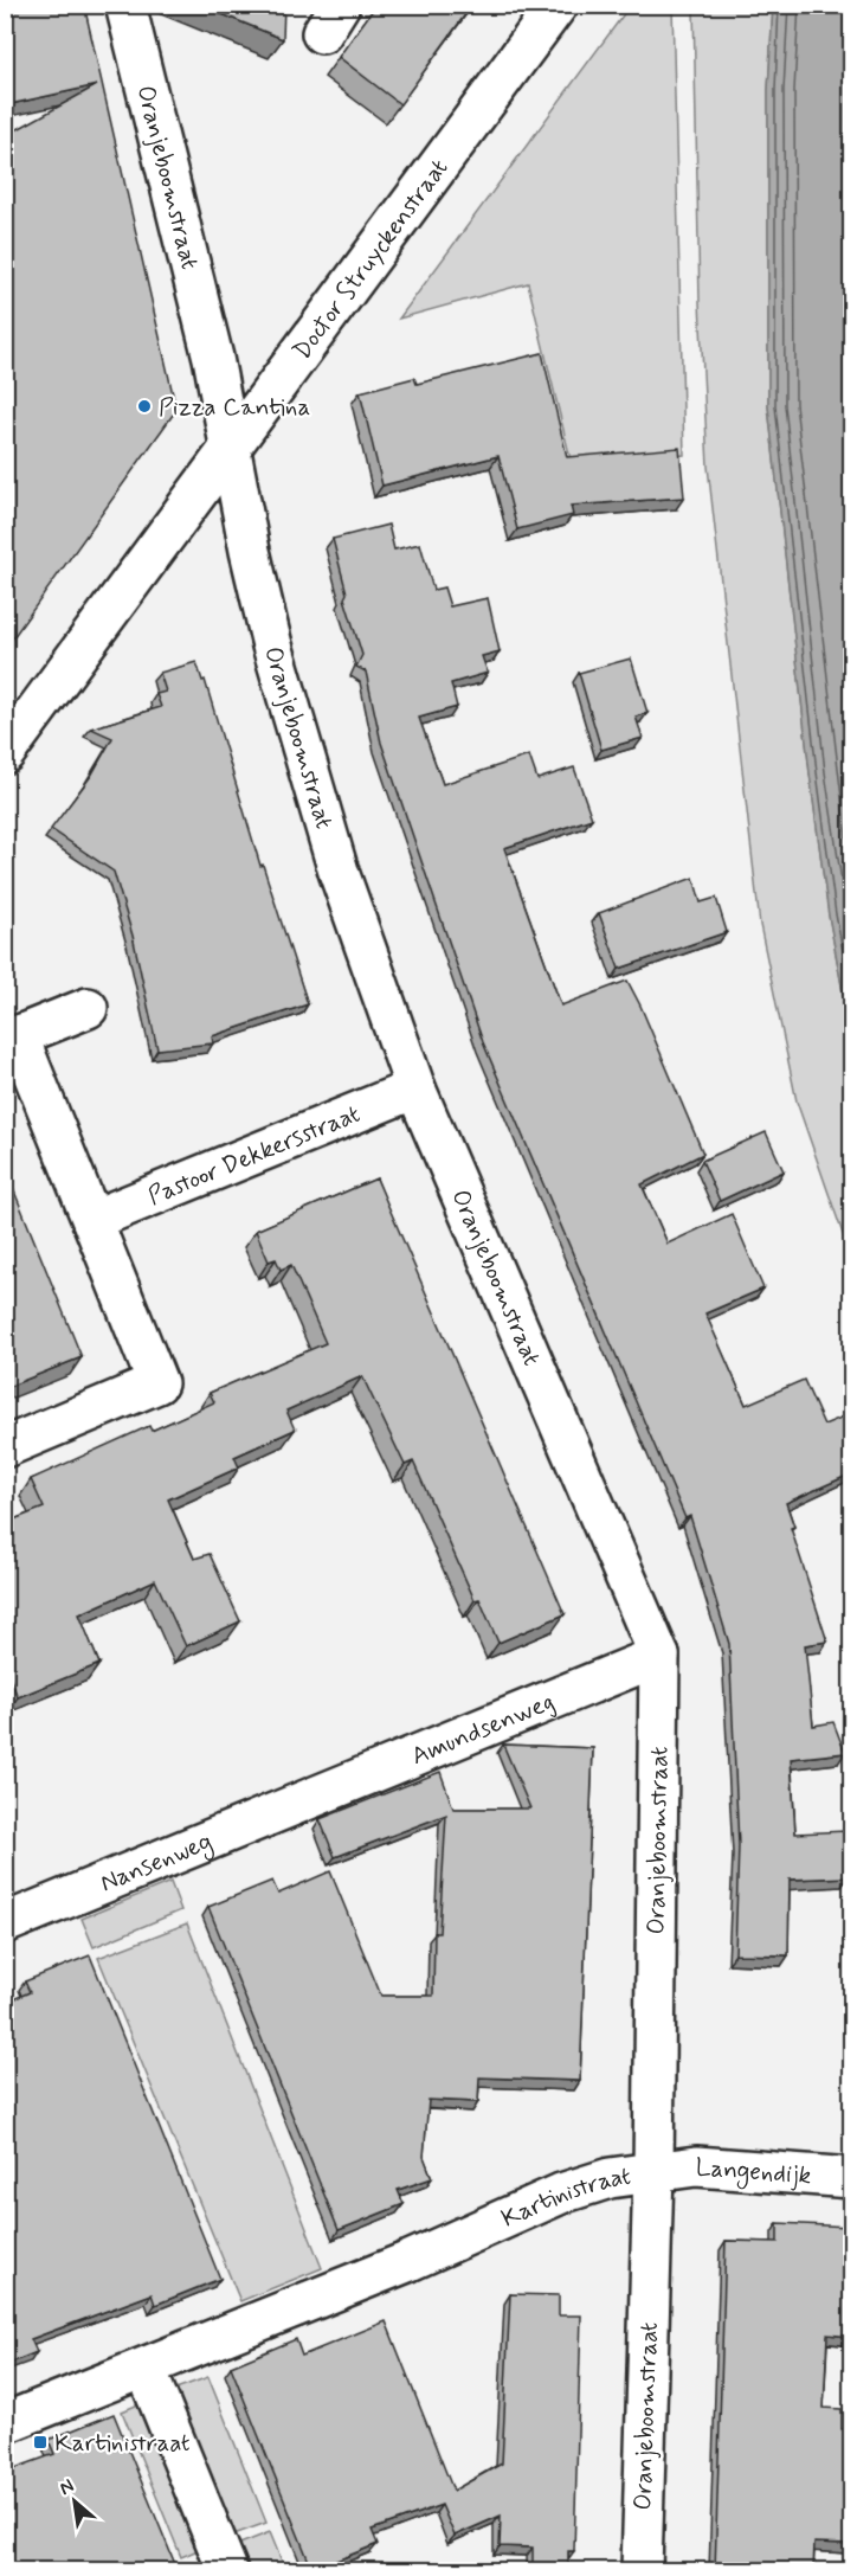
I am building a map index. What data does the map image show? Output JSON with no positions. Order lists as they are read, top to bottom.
{
  "streets": {
    "street": [
      "Oranjeboomstraat",
      "Doctor Struyckenstraat",
      "Pastoor Dekkersstraat",
      "Amundsenweg",
      "Nansenweg",
      "Langendijk",
      "Kartinistraat"
    ]
  },
  "crossings": [
    ["Oranjeboomstraat", "Doctor Struyckenstraat"],
    ["Oranjeboomstraat", "Pastoor Dekkersstraat"],
    ["Oranjeboomstraat", "Amundsenweg"],
    ["Oranjeboomstraat", "Langendijk"],
    ["Oranjeboomstraat", "Kartinistraat"],
    ["Amundsenweg", "Nansenweg"],
    ["Langendijk", "Kartinistraat"]
  ],
  "places": {
    "other": ["Pizza Cantina"],
    "transit": ["Kartinistraat"]
  },
  "north": "top left"
}
